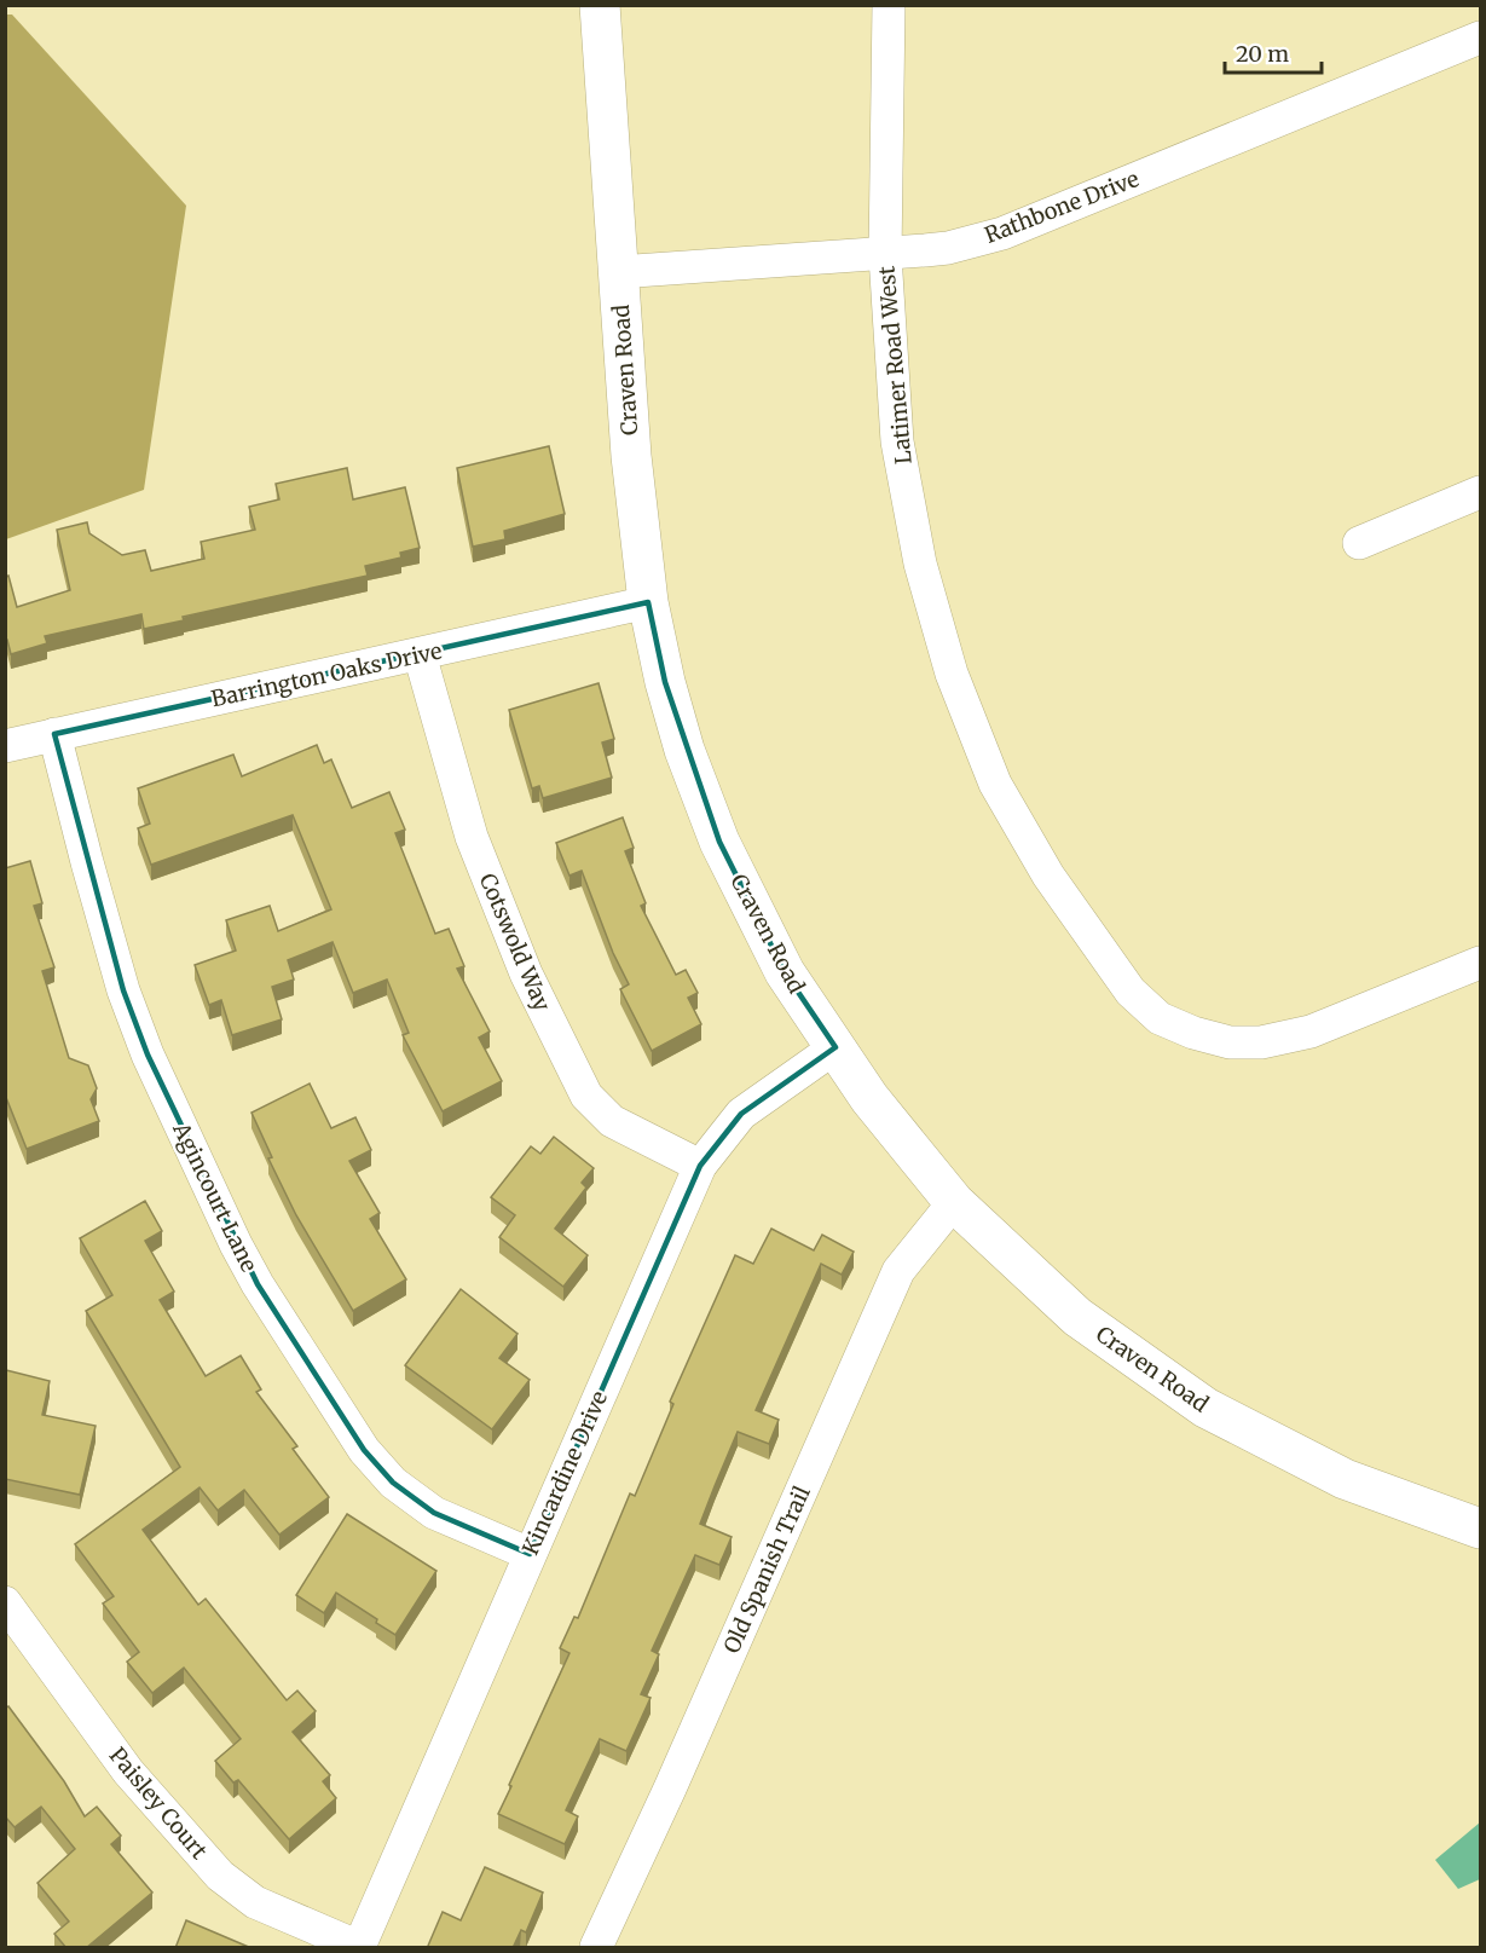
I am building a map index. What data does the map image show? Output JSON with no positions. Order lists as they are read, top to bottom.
{
  "streets": {
    "street": [
      "Rathbone Drive",
      "Latimer Road West",
      "Craven Road",
      "Barrington Oaks Drive",
      "Cotswold Way",
      "Agincourt Lane",
      "Kincardine Drive",
      "Old Spanish Trail",
      "Paisley Court"
    ]
  },
  "crossings": [
    ["Rathbone Drive", "Latimer Road West"],
    ["Rathbone Drive", "Craven Road"],
    ["Craven Road", "Barrington Oaks Drive"],
    ["Craven Road", "Kincardine Drive"],
    ["Craven Road", "Old Spanish Trail"],
    ["Barrington Oaks Drive", "Cotswold Way"],
    ["Barrington Oaks Drive", "Agincourt Lane"],
    ["Cotswold Way", "Kincardine Drive"],
    ["Agincourt Lane", "Kincardine Drive"],
    ["Kincardine Drive", "Paisley Court"]
  ],
  "scale_bar": "20 m"
}
